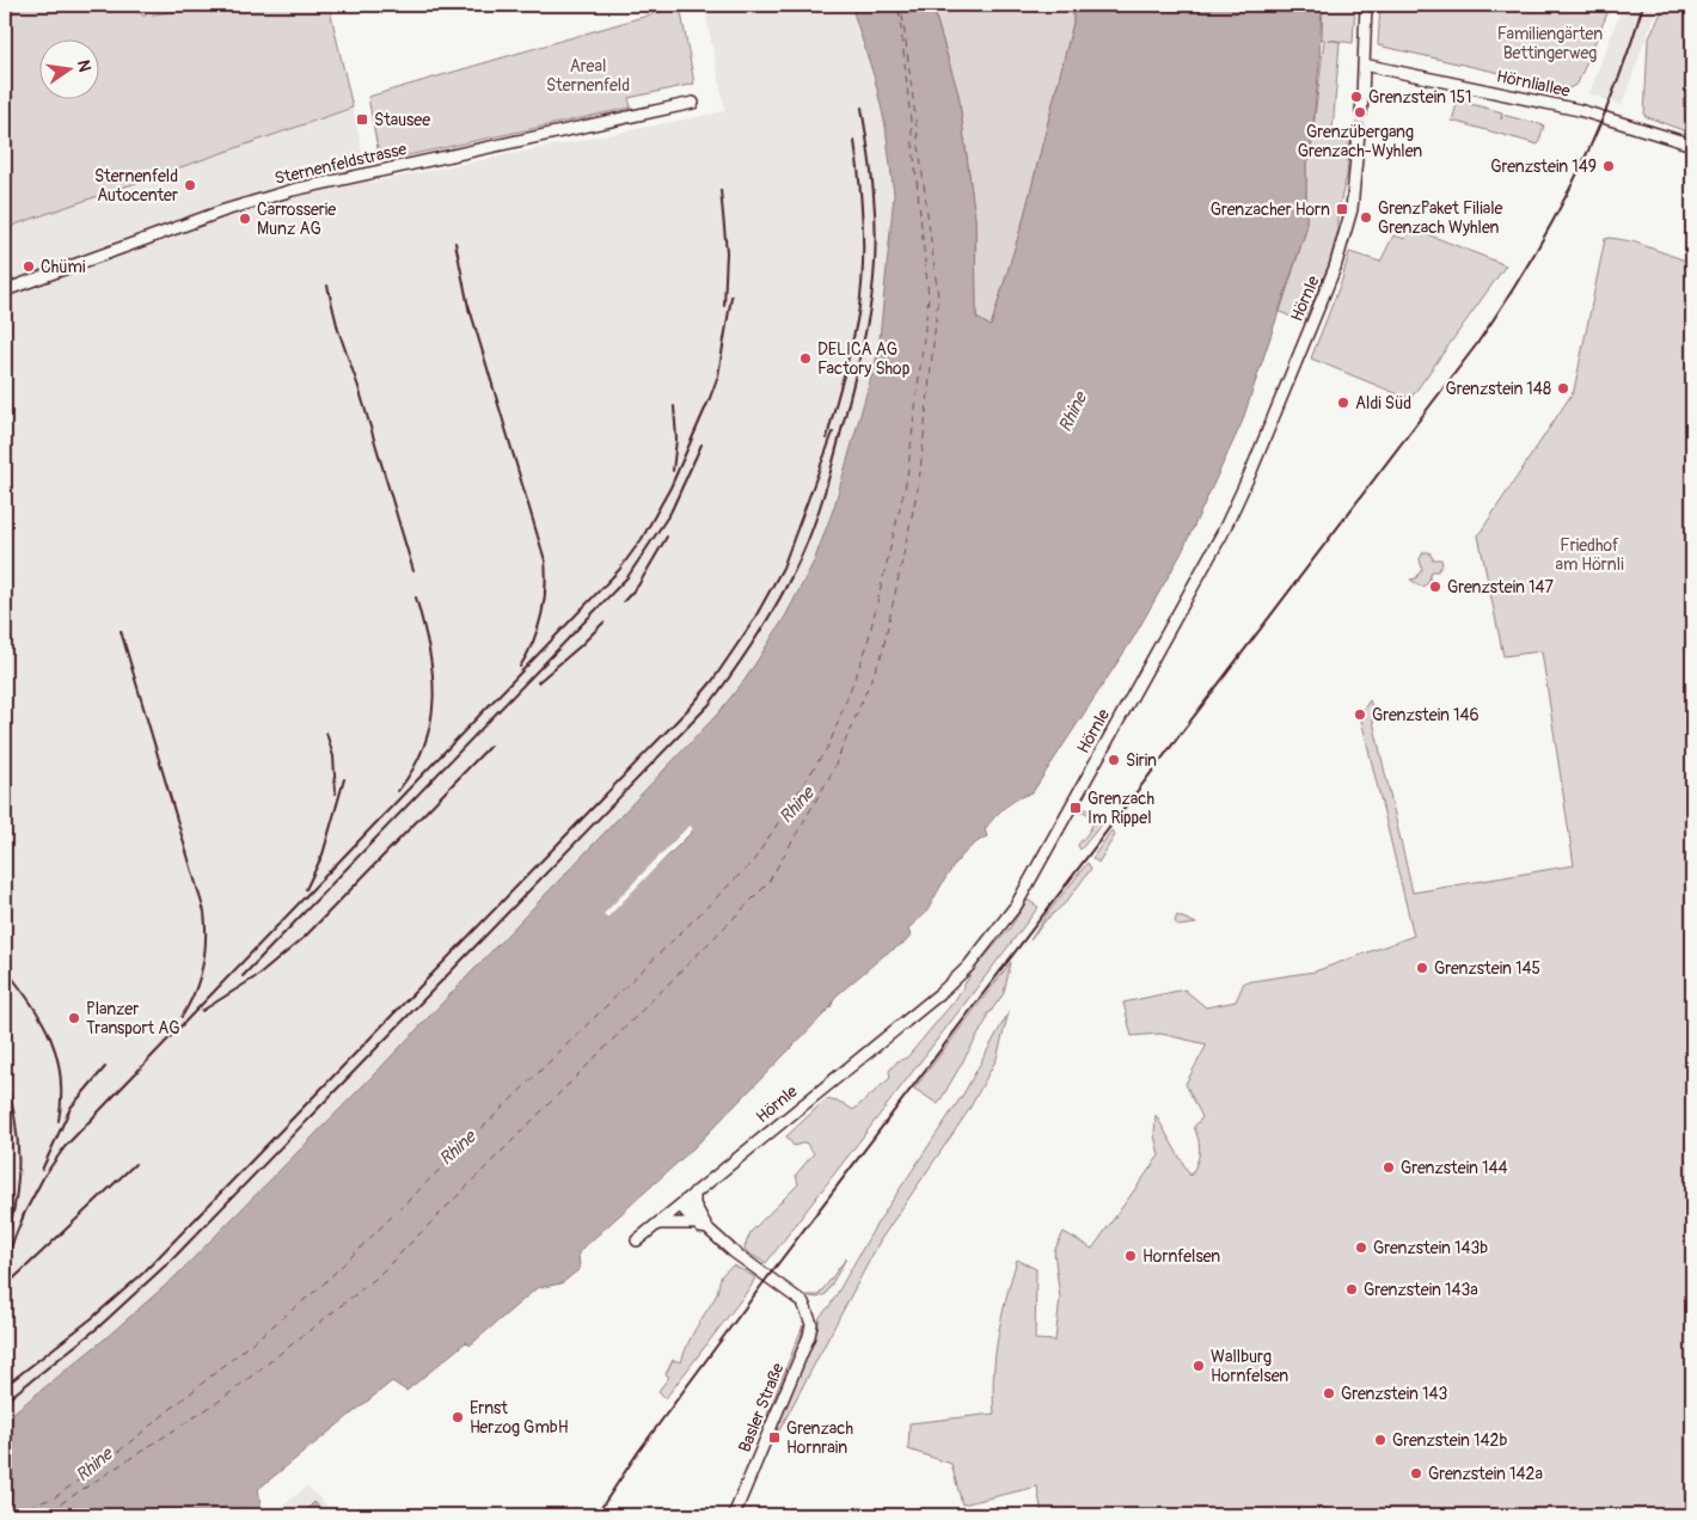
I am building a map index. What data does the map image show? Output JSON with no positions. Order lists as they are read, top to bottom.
{
  "streets": {
    "main road": [
      "Hörnliallee",
      "Sternenfeldstrasse",
      "Hörnle",
      "Basler Straße"
    ]
  },
  "water": ["Rhine"],
  "parks": ["Familiengärten Bettingerweg", "Areal Sternenfeld", "Friedhof am Hörnli"],
  "places": {
    "other": [
      "Grenzstein 151",
      "Grenzübergang Grenzach-Wyhlen",
      "Grenzstein 149",
      "Sternenfeld Autocenter",
      "GrenzPaket Filiale Grenzach Wyhlen",
      "Carrosserie Munz AG",
      "Chümi",
      "DELICA AG Factory Shop",
      "Grenzstein 148",
      "Aldi Süd",
      "Grenzstein 147",
      "Grenzstein 146",
      "Sirin",
      "Grenzstein 145",
      "Planzer Transport AG",
      "Grenzstein 144",
      "Grenzstein 143b",
      "Hornfelsen",
      "Grenzstein 143a",
      "Wallburg Hornfelsen",
      "Grenzstein 143",
      "Ernst Herzog GmbH",
      "Grenzstein 142b",
      "Grenzstein 142a"
    ],
    "transit": [
      "Stausee",
      "Grenzacher Horn",
      "Grenzach Im Rippel",
      "Grenzach Hornrain"
    ]
  },
  "north": "right"
}
